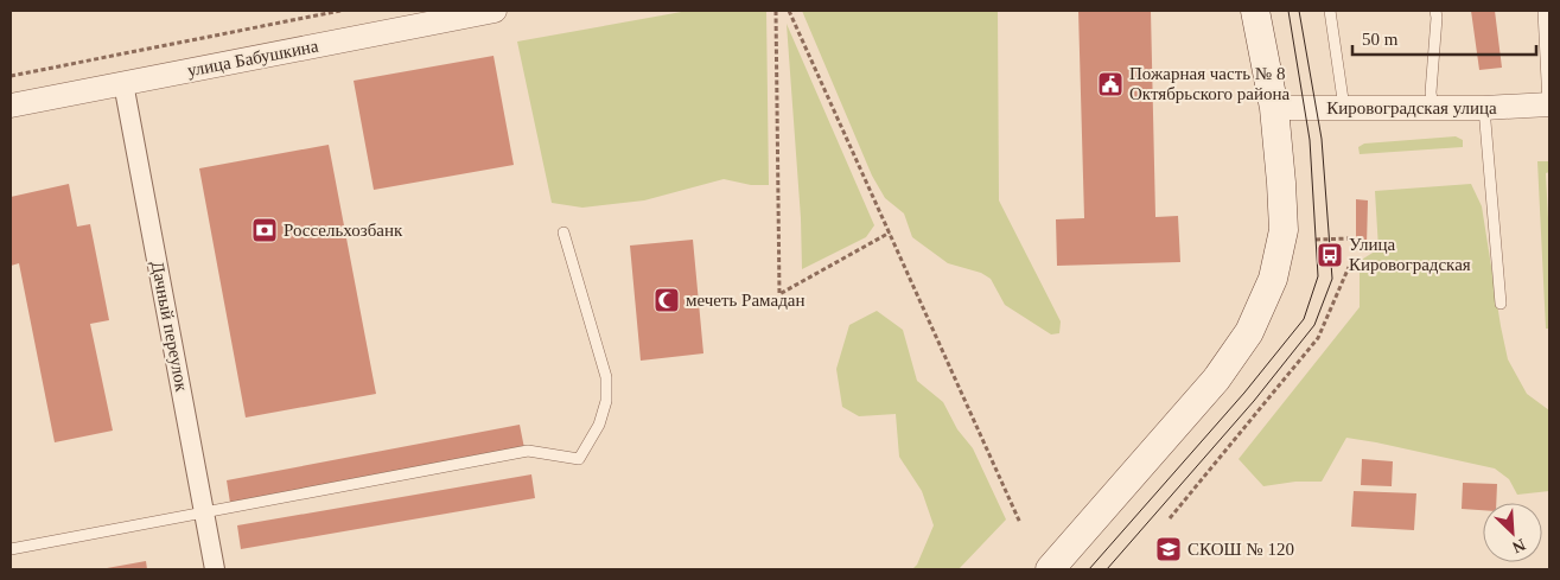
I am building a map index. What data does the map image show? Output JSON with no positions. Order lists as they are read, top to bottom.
{
  "streets": {
    "street": ["улица Бабушкина", "Кировоградская улица", "Дачный переулок"]
  },
  "crossings": [
    ["улица Бабушкина", "Дачный переулок"]
  ],
  "places": {
    "public building": ["Пожарная часть № 8 Октябрьского района"],
    "bank": ["Россельхозбанк"],
    "bus stop": ["Улица Кировоградская"],
    "mosque": ["мечеть Рамадан"],
    "school or university": ["СКОШ № 120"]
  },
  "scale_bar": "50 m",
  "north": "bottom right"
}
